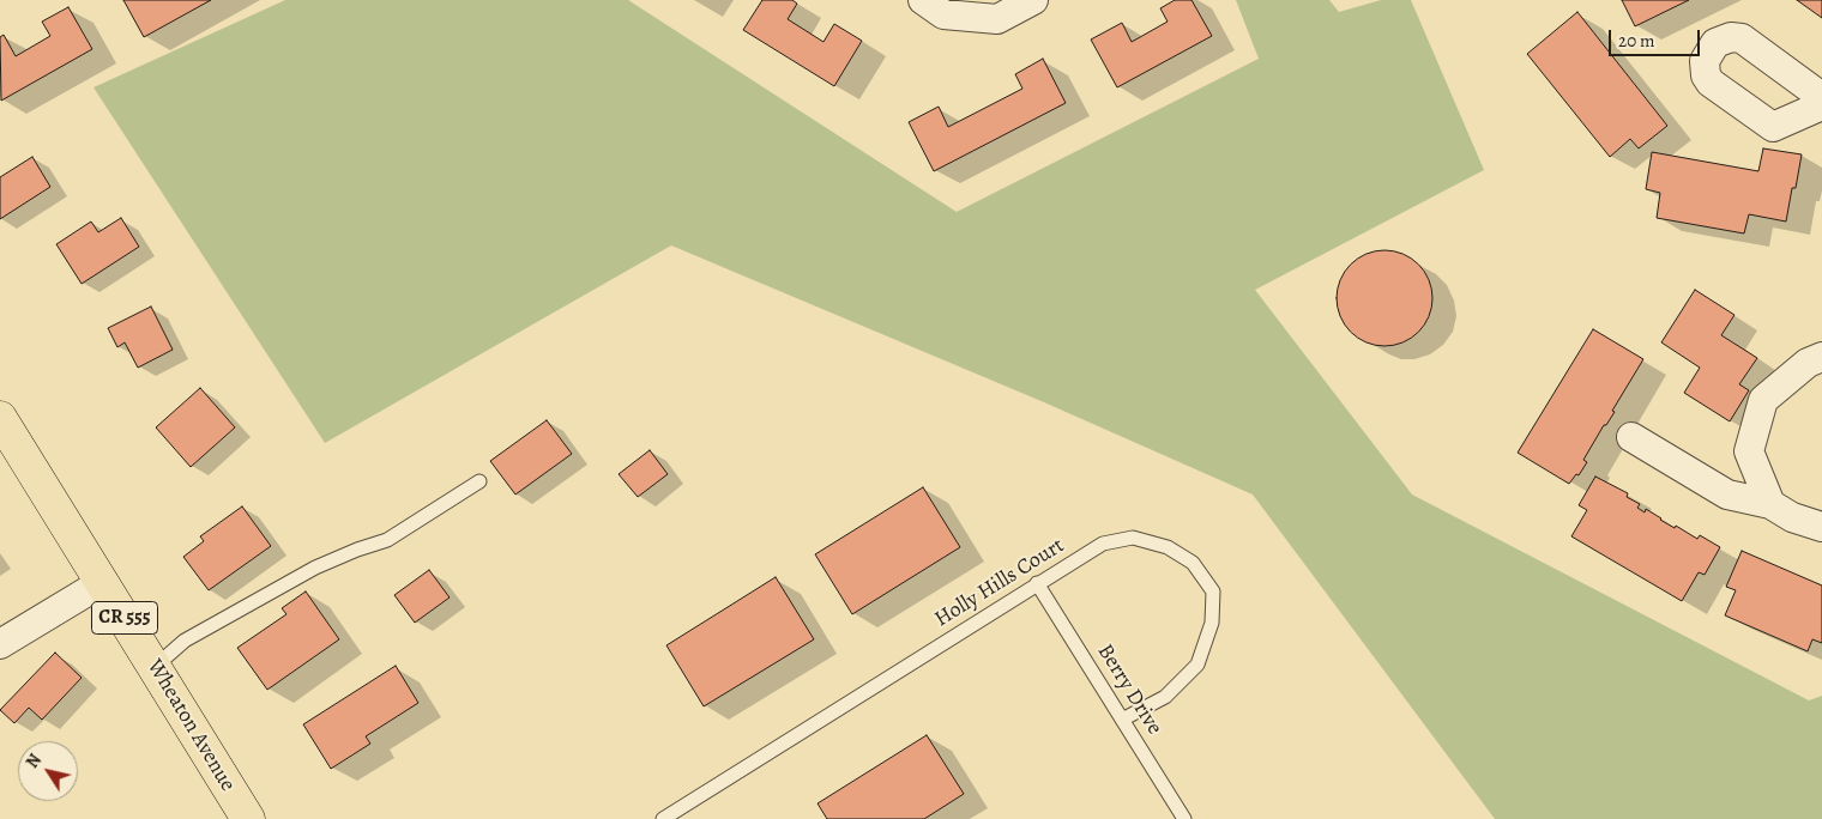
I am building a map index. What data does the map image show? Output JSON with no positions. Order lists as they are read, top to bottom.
{
  "streets": {
    "main road": ["CR 555", "Wheaton Avenue"],
    "lane": ["Holly Hills Court", "Berry Drive"]
  },
  "crossings": [
    ["Holly Hills Court", "Berry Drive"]
  ],
  "scale_bar": "20 m",
  "north": "top left"
}
